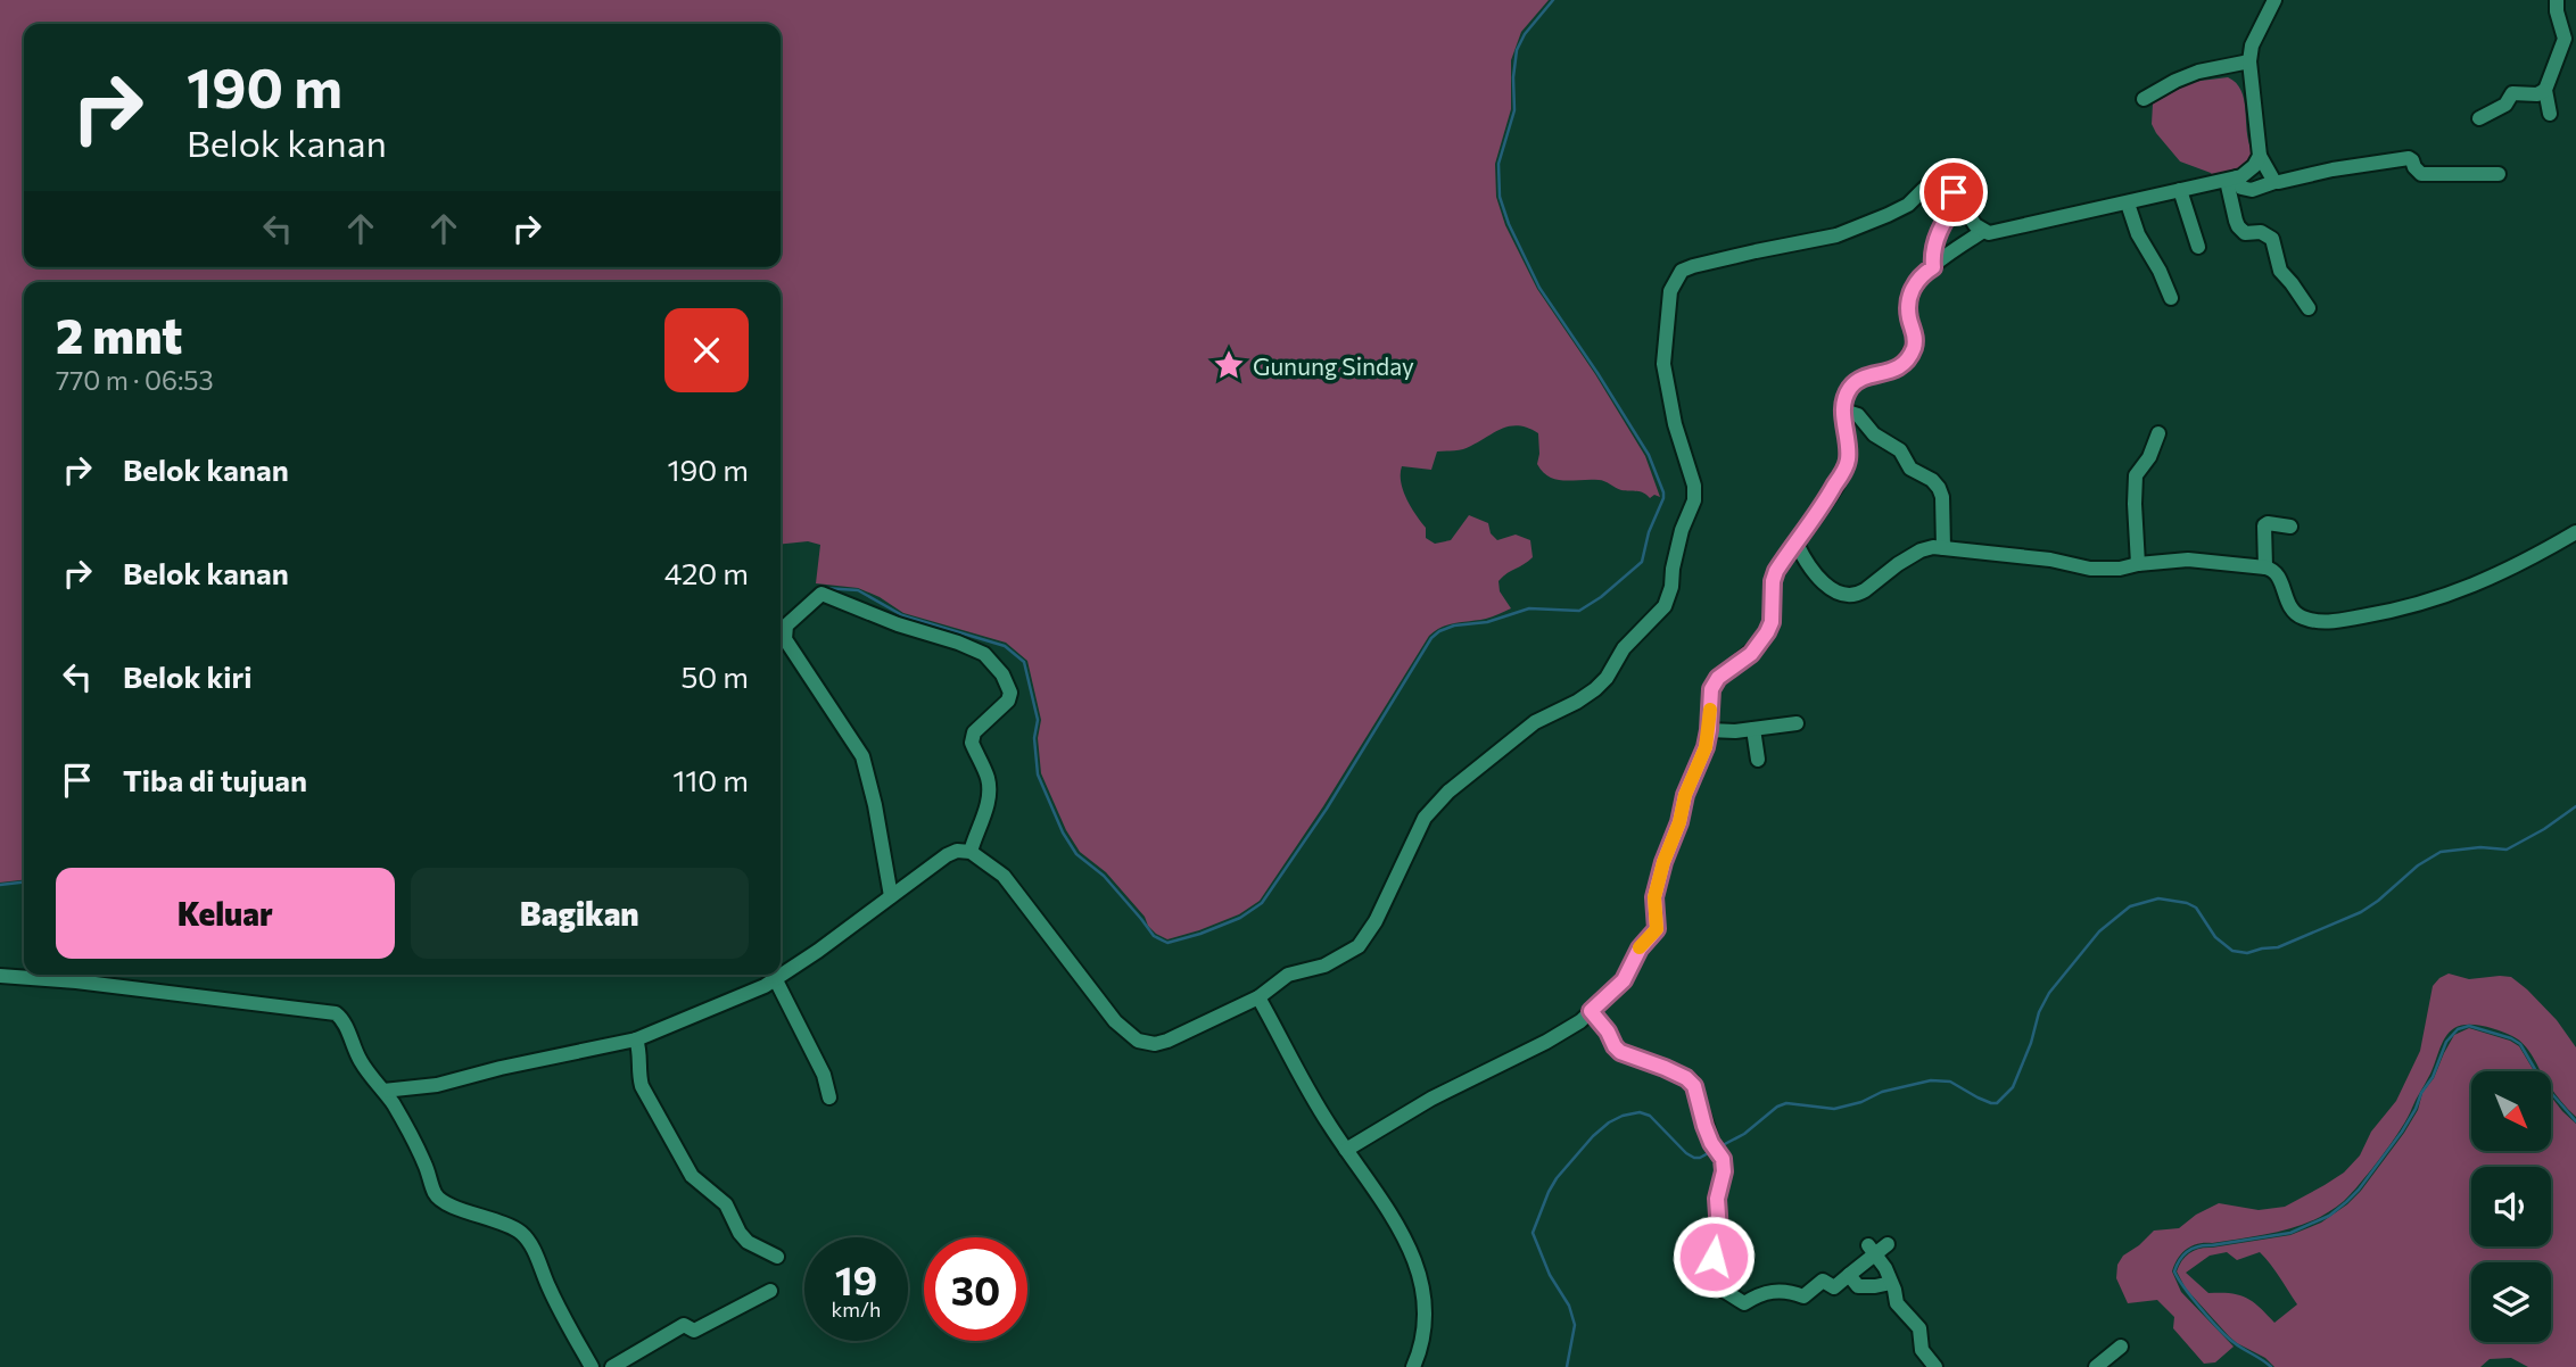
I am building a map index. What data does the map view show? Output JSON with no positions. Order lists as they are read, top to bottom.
{
  "places": {
    "place": ["Gunung Sinday"]
  },
  "north": "bottom right",
  "page": {
    "turn": ["190 m", "Belok kanan"],
    "heading": ["2 mnt", "770 m · 06:53"],
    "list": [
      {
        "name": "Belok kanan",
        "value": "190 m"
      },
      {
        "name": "Belok kanan",
        "value": "420 m"
      },
      {
        "name": "Belok kiri",
        "value": "50 m"
      },
      {
        "name": "Tiba di tujuan",
        "value": "110 m"
      }
    ],
    "buttons": ["Keluar", "Bagikan"],
    "speed": "19 km/h",
    "limit": "30"
  }
}
